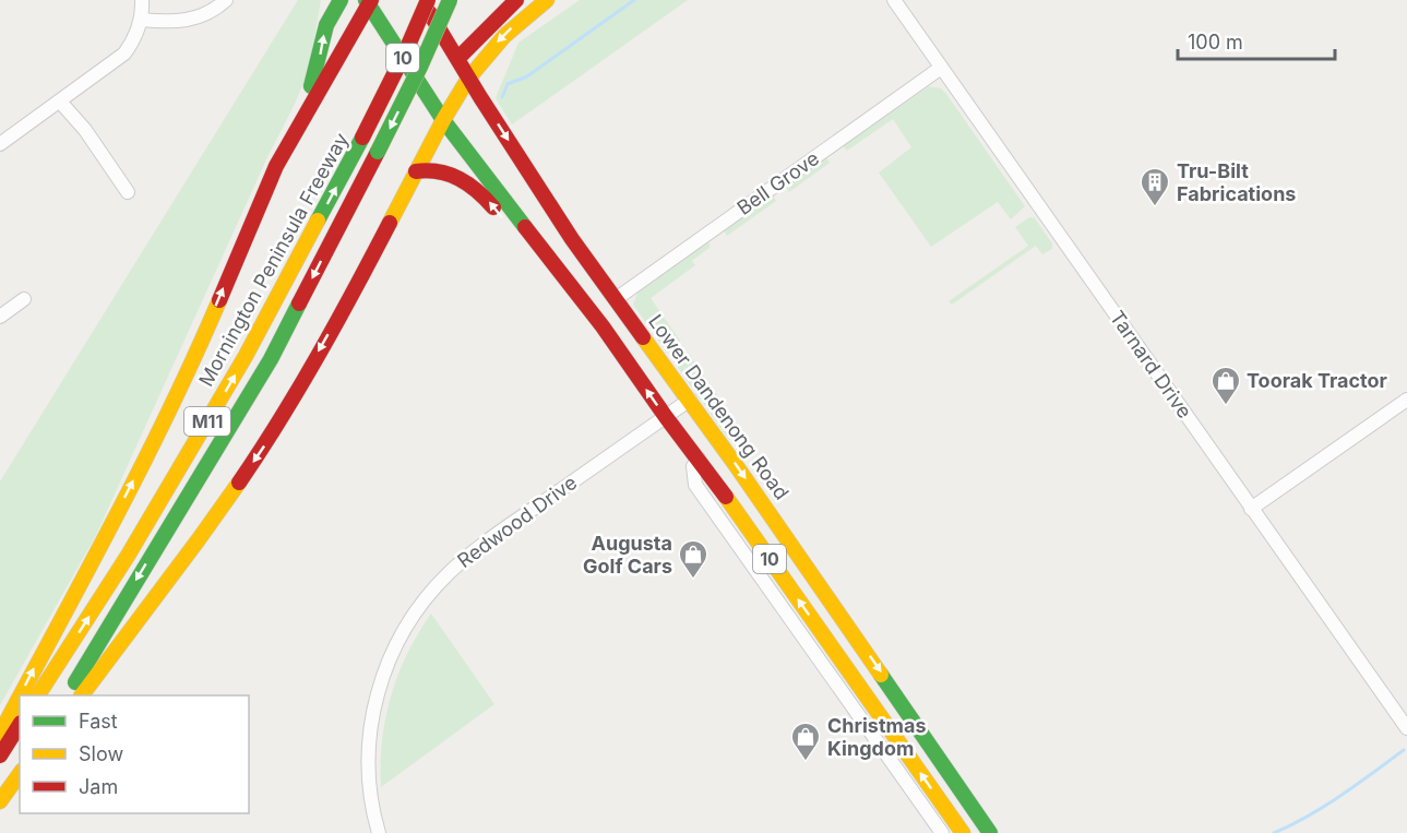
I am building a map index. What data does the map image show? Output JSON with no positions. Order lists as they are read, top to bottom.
{
  "streets": {
    "main road": [
      "10",
      "Mornington Peninsula Freeway",
      "Lower Dandenong Road",
      "M11"
    ],
    "street": ["Bell Grove", "Tarnard Drive", "Redwood Drive"]
  },
  "crossings": [
    ["10", "Redwood Drive"],
    ["Bell Grove", "Tarnard Drive"],
    ["Bell Grove", "Lower Dandenong Road"],
    ["Lower Dandenong Road", "Redwood Drive"]
  ],
  "places": {
    "building": ["Tru-Bilt Fabrications"],
    "shop": ["Toorak Tractor", "Augusta Golf Cars", "Christmas Kingdom"]
  },
  "legend": ["Fast", "Slow", "Jam"],
  "scale_bar": "100 m"
}
